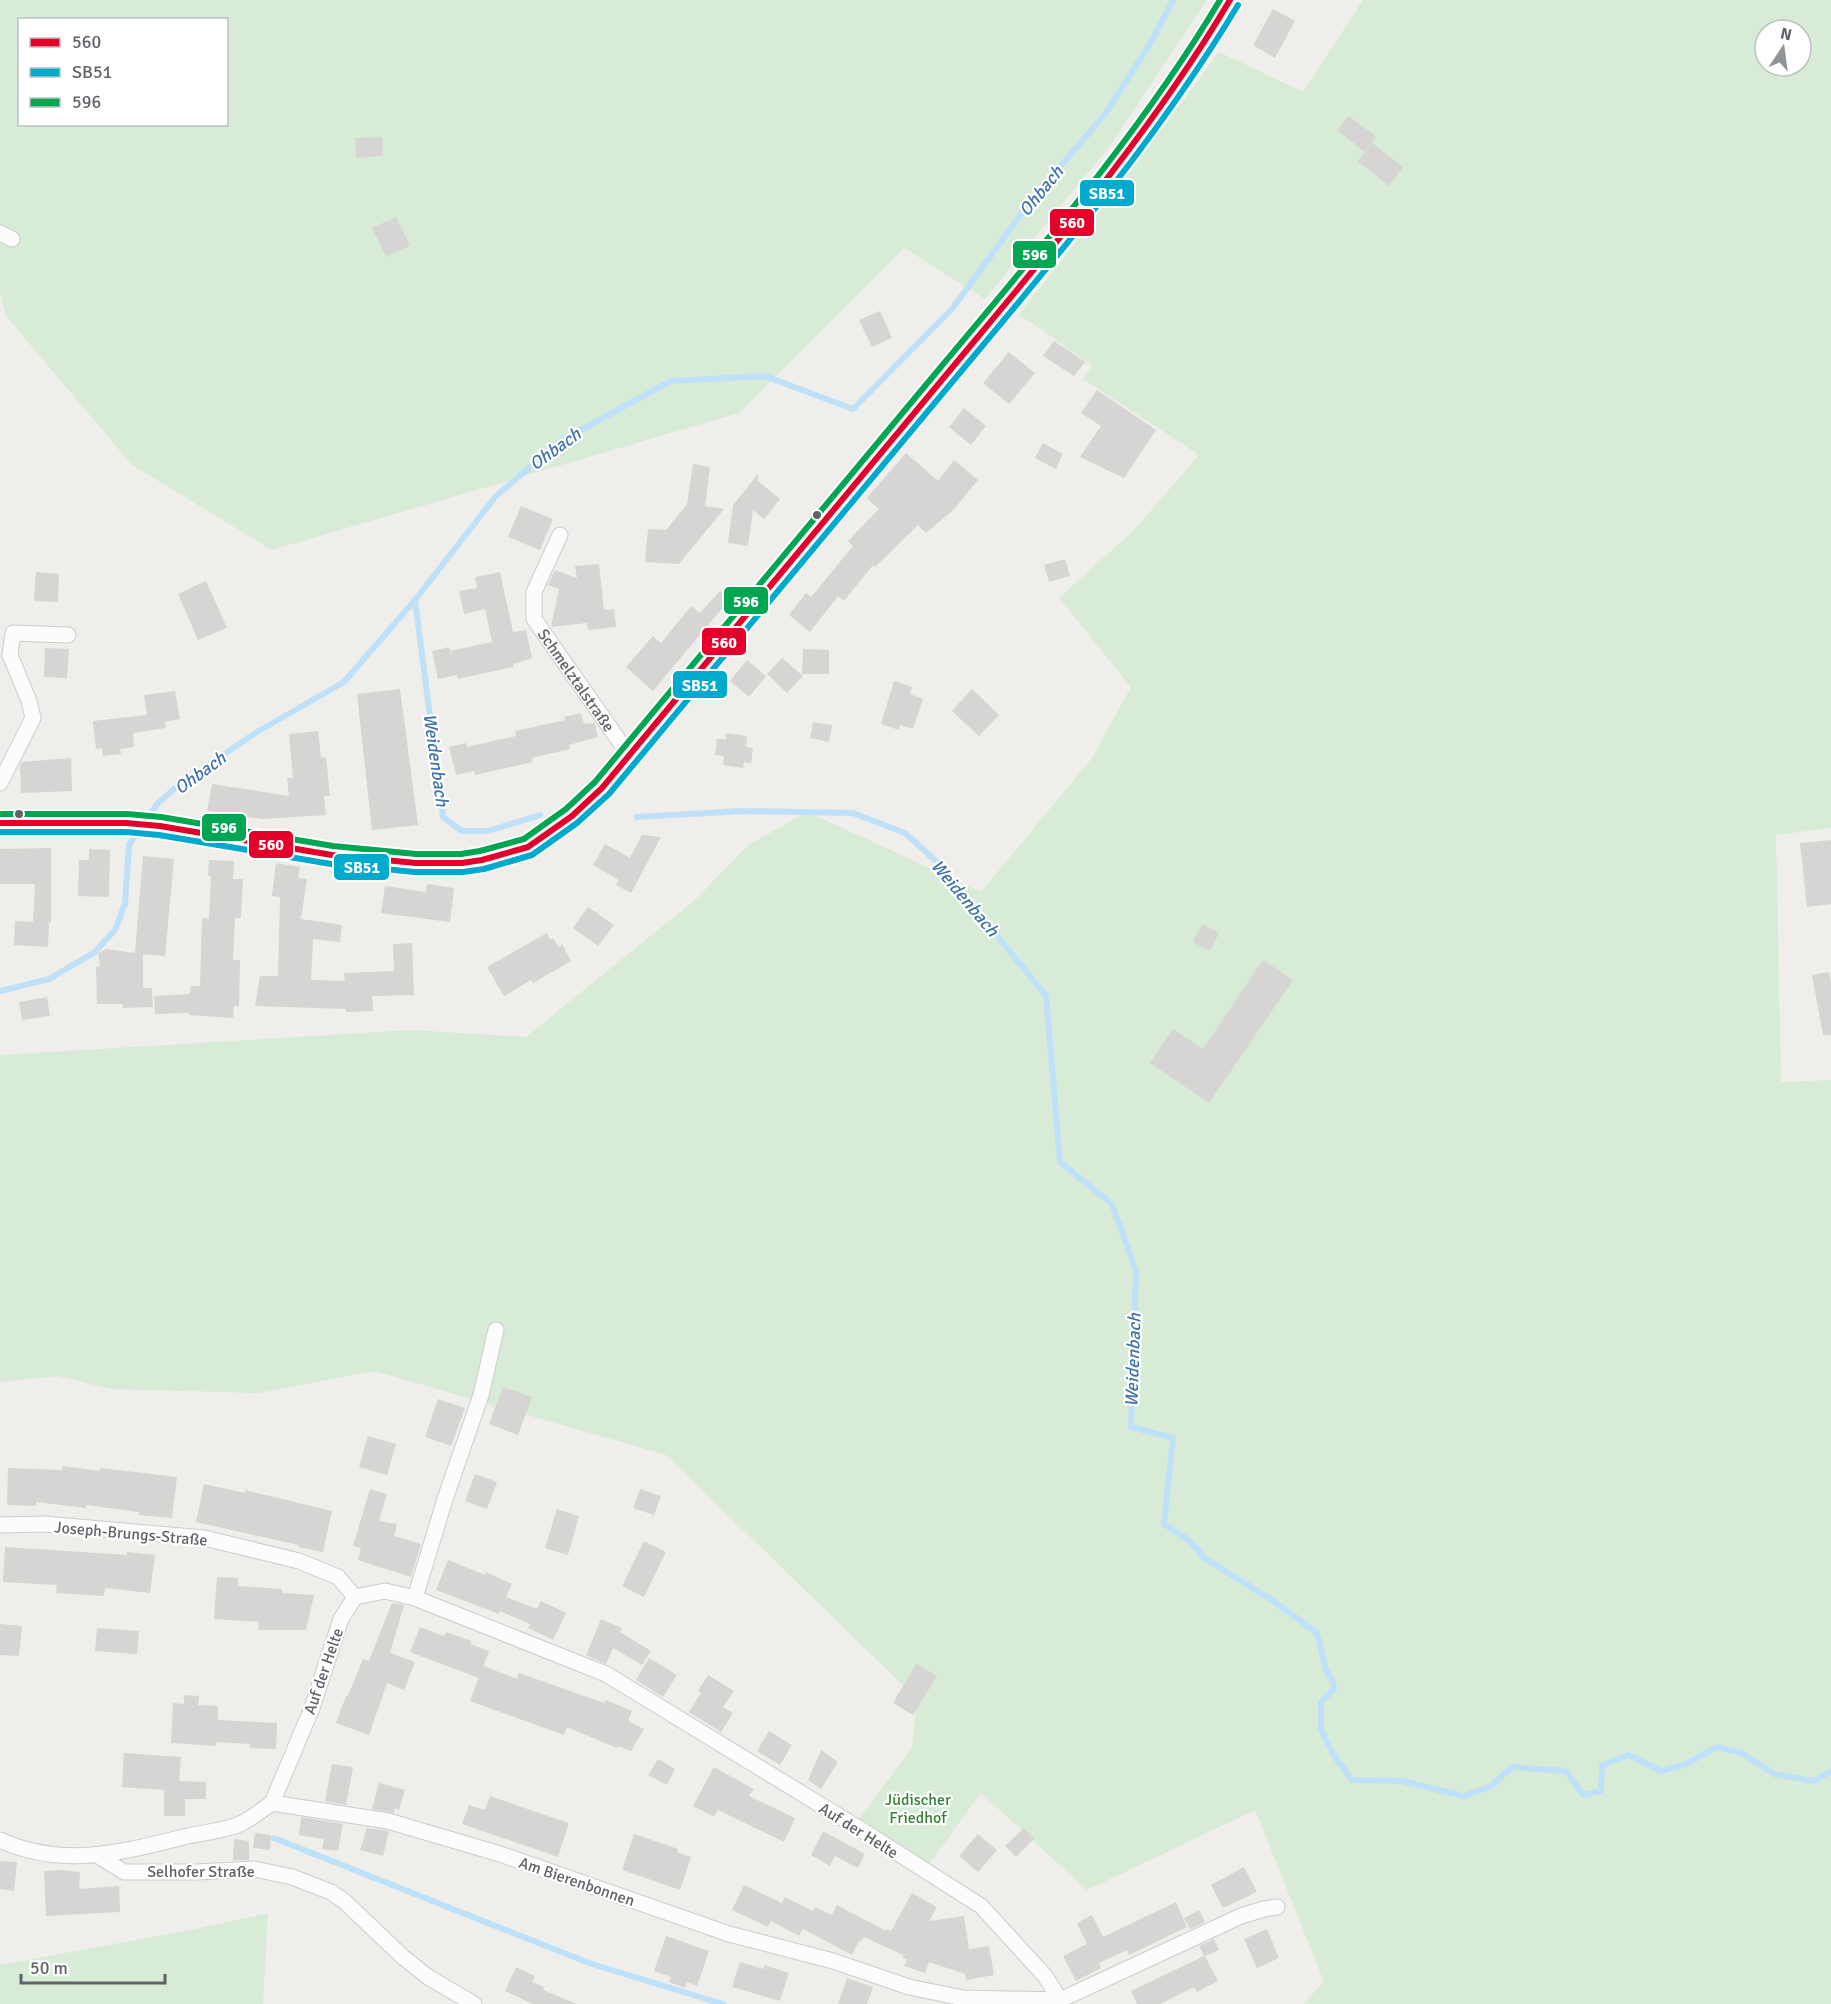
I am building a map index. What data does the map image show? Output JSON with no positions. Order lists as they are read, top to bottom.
{
  "streets": {
    "street": [
      "Schmelztalstraße",
      "Joseph-Brungs-Straße",
      "Auf der Helte",
      "Selhofer Straße",
      "Am Bierenbonnen"
    ]
  },
  "crossings": [
    ["Joseph-Brungs-Straße", "Auf der Helte"],
    ["Auf der Helte", "Am Bierenbonnen"]
  ],
  "water": ["Ohbach", "Weidenbach"],
  "parks": ["Jüdischer Friedhof"],
  "lines": ["transit line 560", "transit line 596", "transit line SB51"],
  "legend": ["560", "SB51", "596"],
  "scale_bar": "50 m",
  "north": "top"
}
